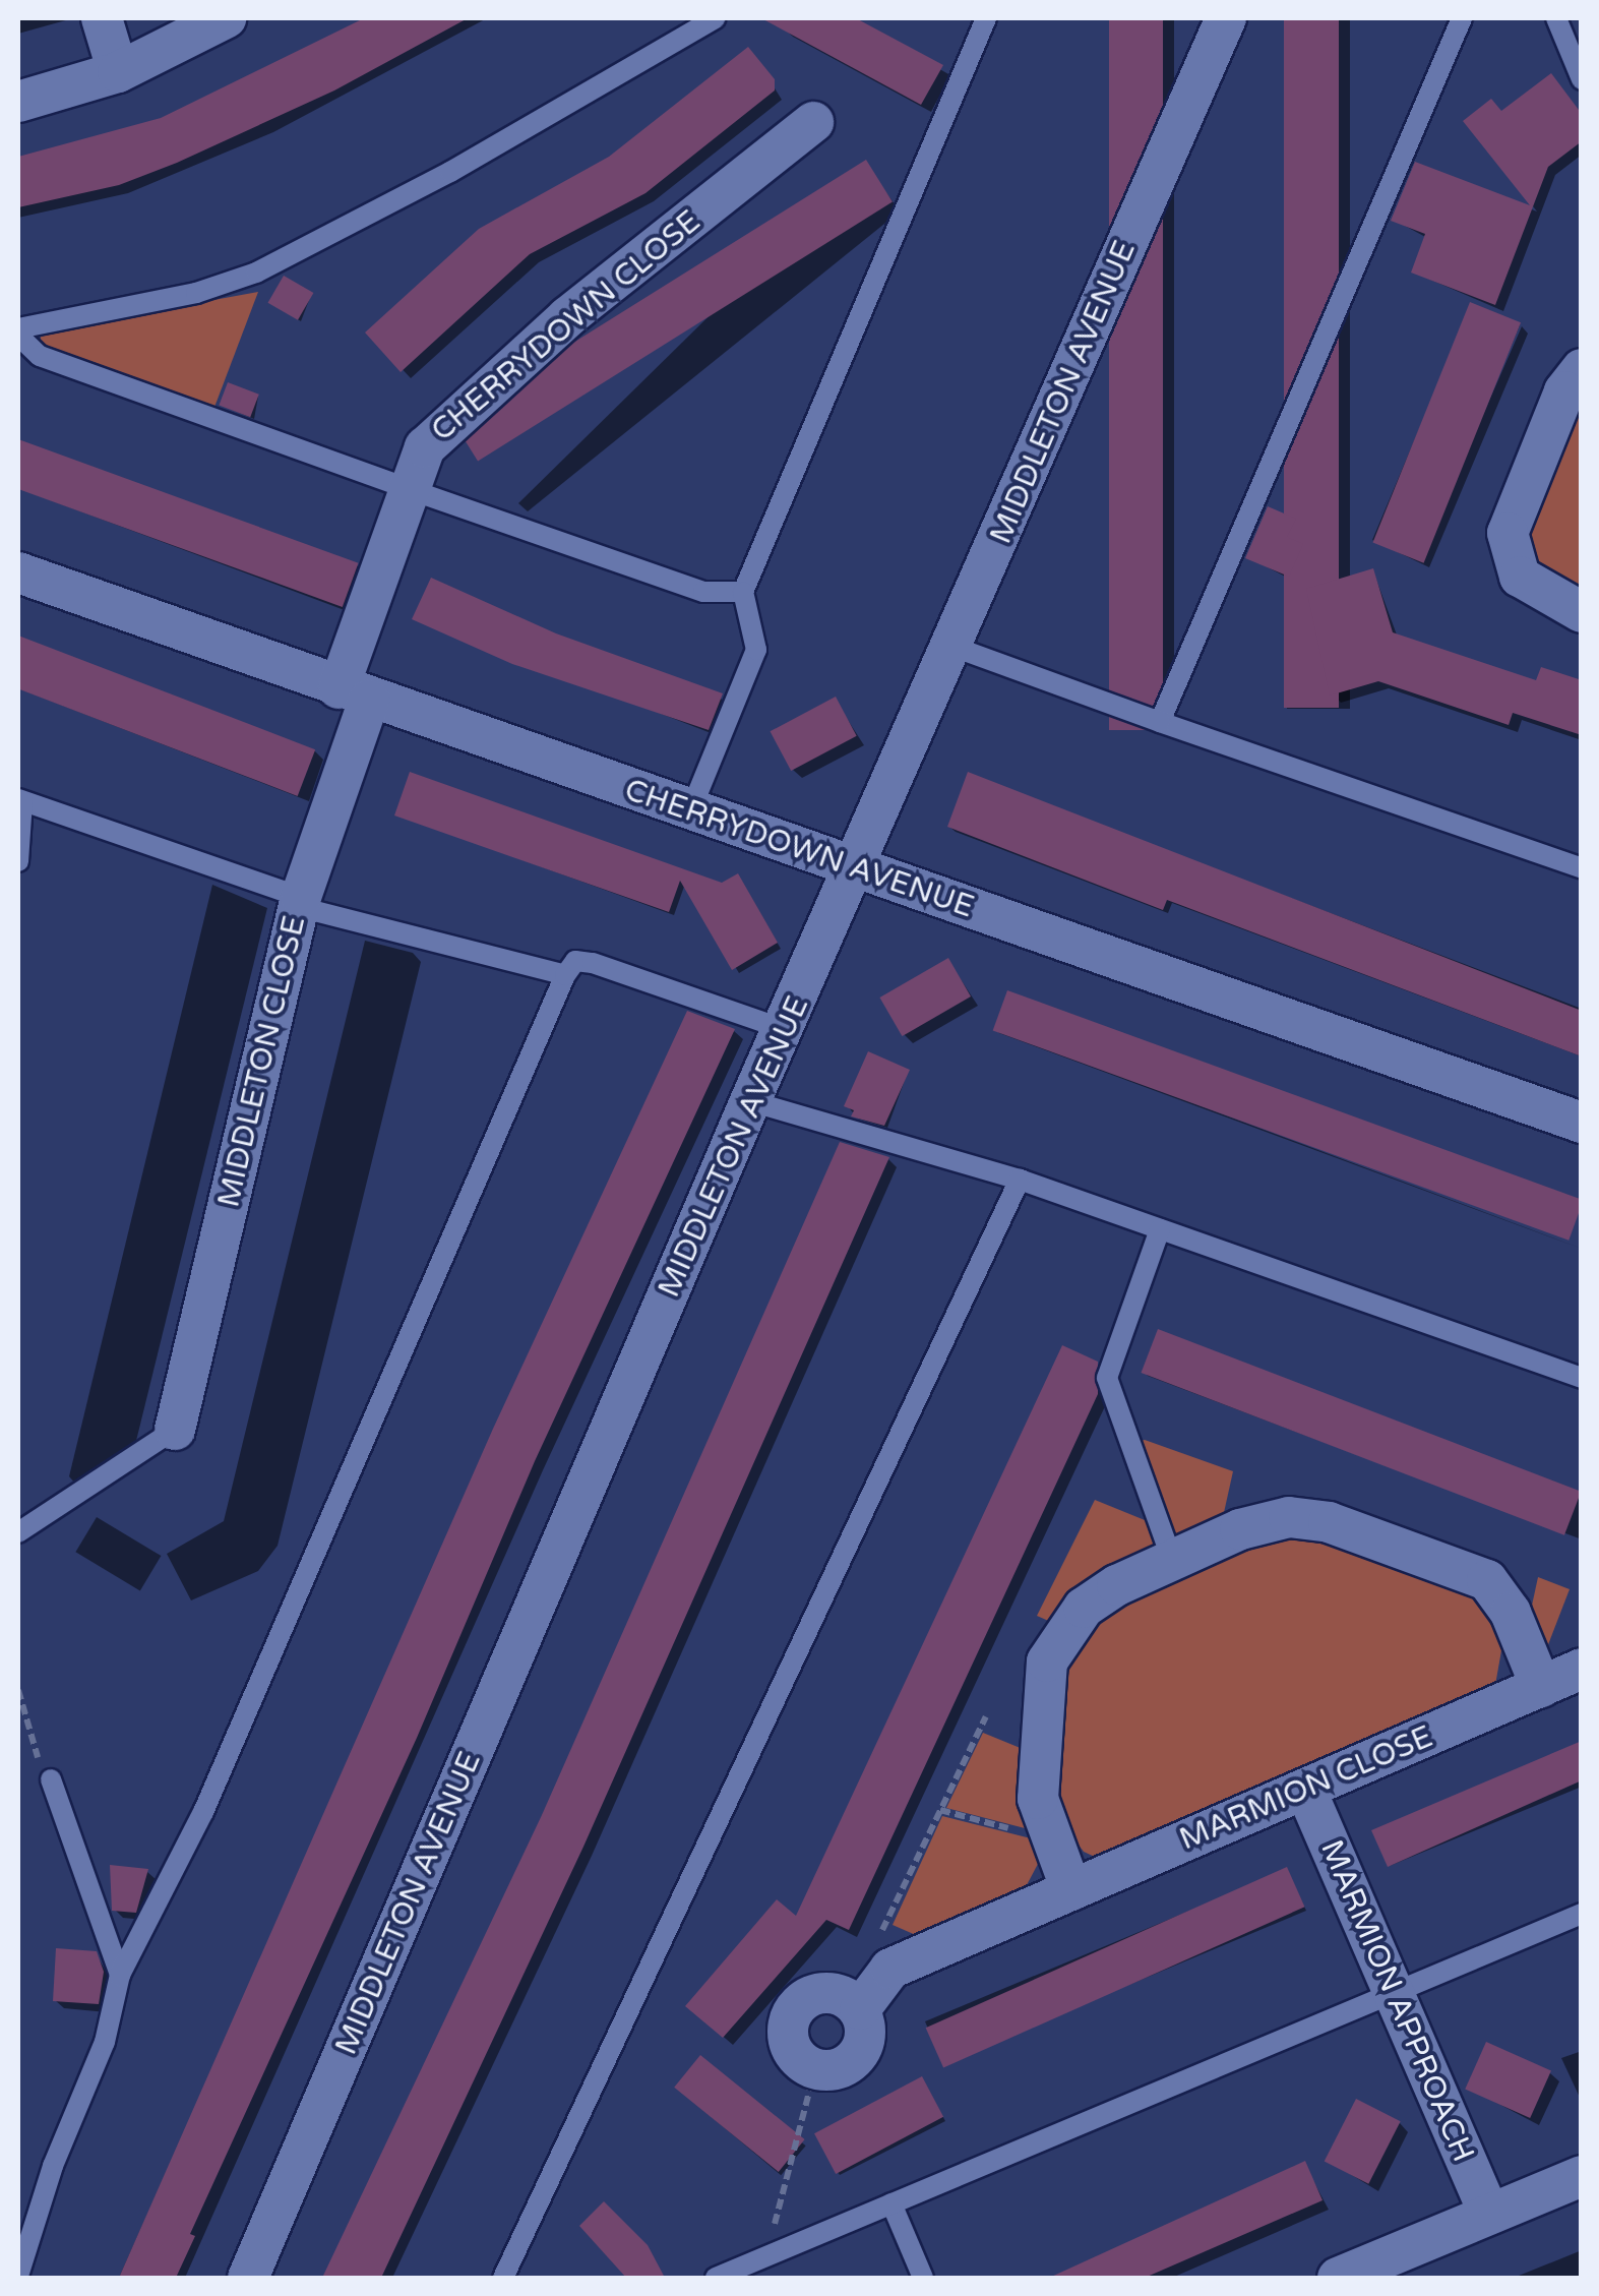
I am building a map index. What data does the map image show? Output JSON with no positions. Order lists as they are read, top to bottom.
{
  "streets": {
    "street": [
      "CHERRYDOWN CLOSE",
      "MIDDLETON AVENUE",
      "CHERRYDOWN AVENUE",
      "MIDDLETON CLOSE",
      "MARMION CLOSE",
      "MARMION APPROACH"
    ]
  },
  "crossings": [
    ["CHERRYDOWN CLOSE", "CHERRYDOWN AVENUE"],
    ["CHERRYDOWN CLOSE", "MIDDLETON CLOSE"],
    ["MIDDLETON AVENUE", "CHERRYDOWN AVENUE"],
    ["CHERRYDOWN AVENUE", "MIDDLETON CLOSE"],
    ["MARMION CLOSE", "MARMION APPROACH"]
  ]
}
